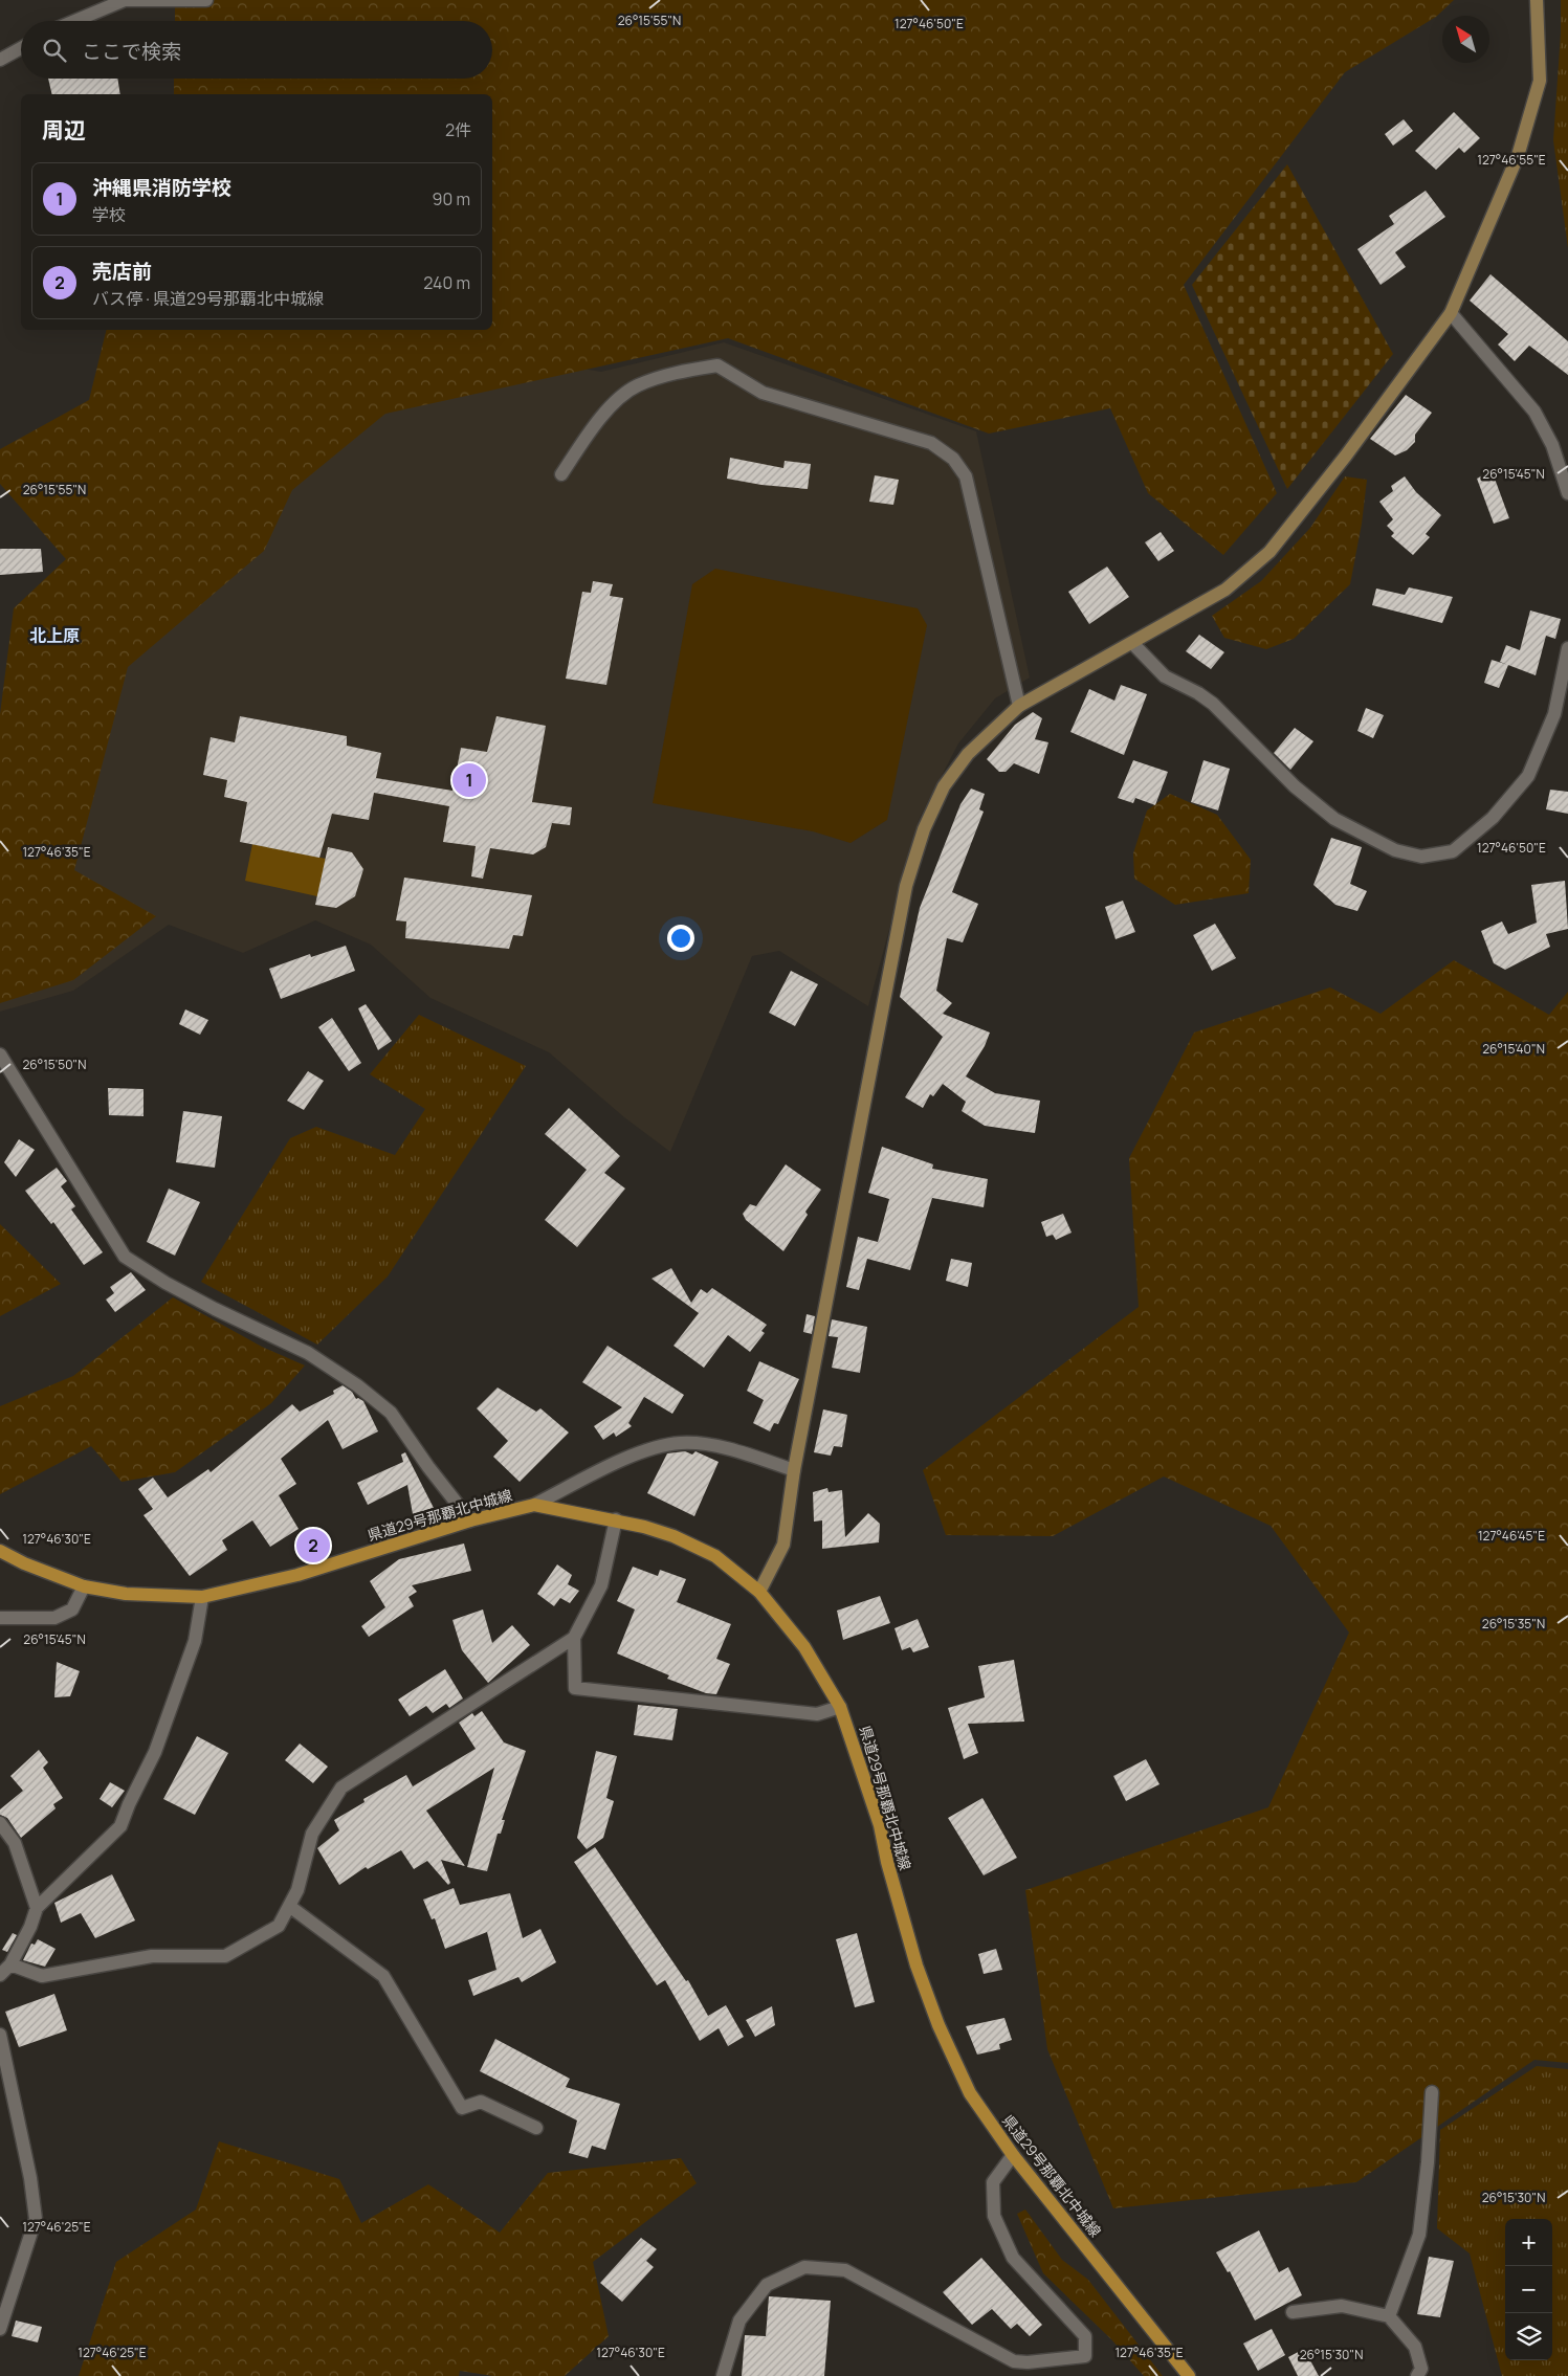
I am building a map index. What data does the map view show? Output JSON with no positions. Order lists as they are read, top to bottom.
{
  "streets": {
    "main road": ["県道29号那覇北中城線"]
  },
  "districts": ["北上原"],
  "north": "top left",
  "page": {
    "search": "ここで検索",
    "heading": ["周辺", "2件"],
    "list": [
      {
        "mark": "1",
        "name": "沖縄県消防学校",
        "note": "学校",
        "value": "90 m"
      },
      {
        "mark": "2",
        "name": "売店前",
        "note": "バス停 · 県道29号那覇北中城線",
        "value": "240 m"
      }
    ],
    "pins": ["1", "2"],
    "map_buttons": ["+", "−"]
  },
  "coordinates": [
    "26°15'55\"N",
    "127°46'50\"E",
    "127°46'55\"E",
    "26°15'45\"N",
    "127°46'35\"E",
    "26°15'40\"N",
    "26°15'50\"N",
    "127°46'45\"E",
    "127°46'30\"E",
    "26°15'35\"N",
    "26°15'30\"N",
    "127°46'25\"E"
  ]
}
